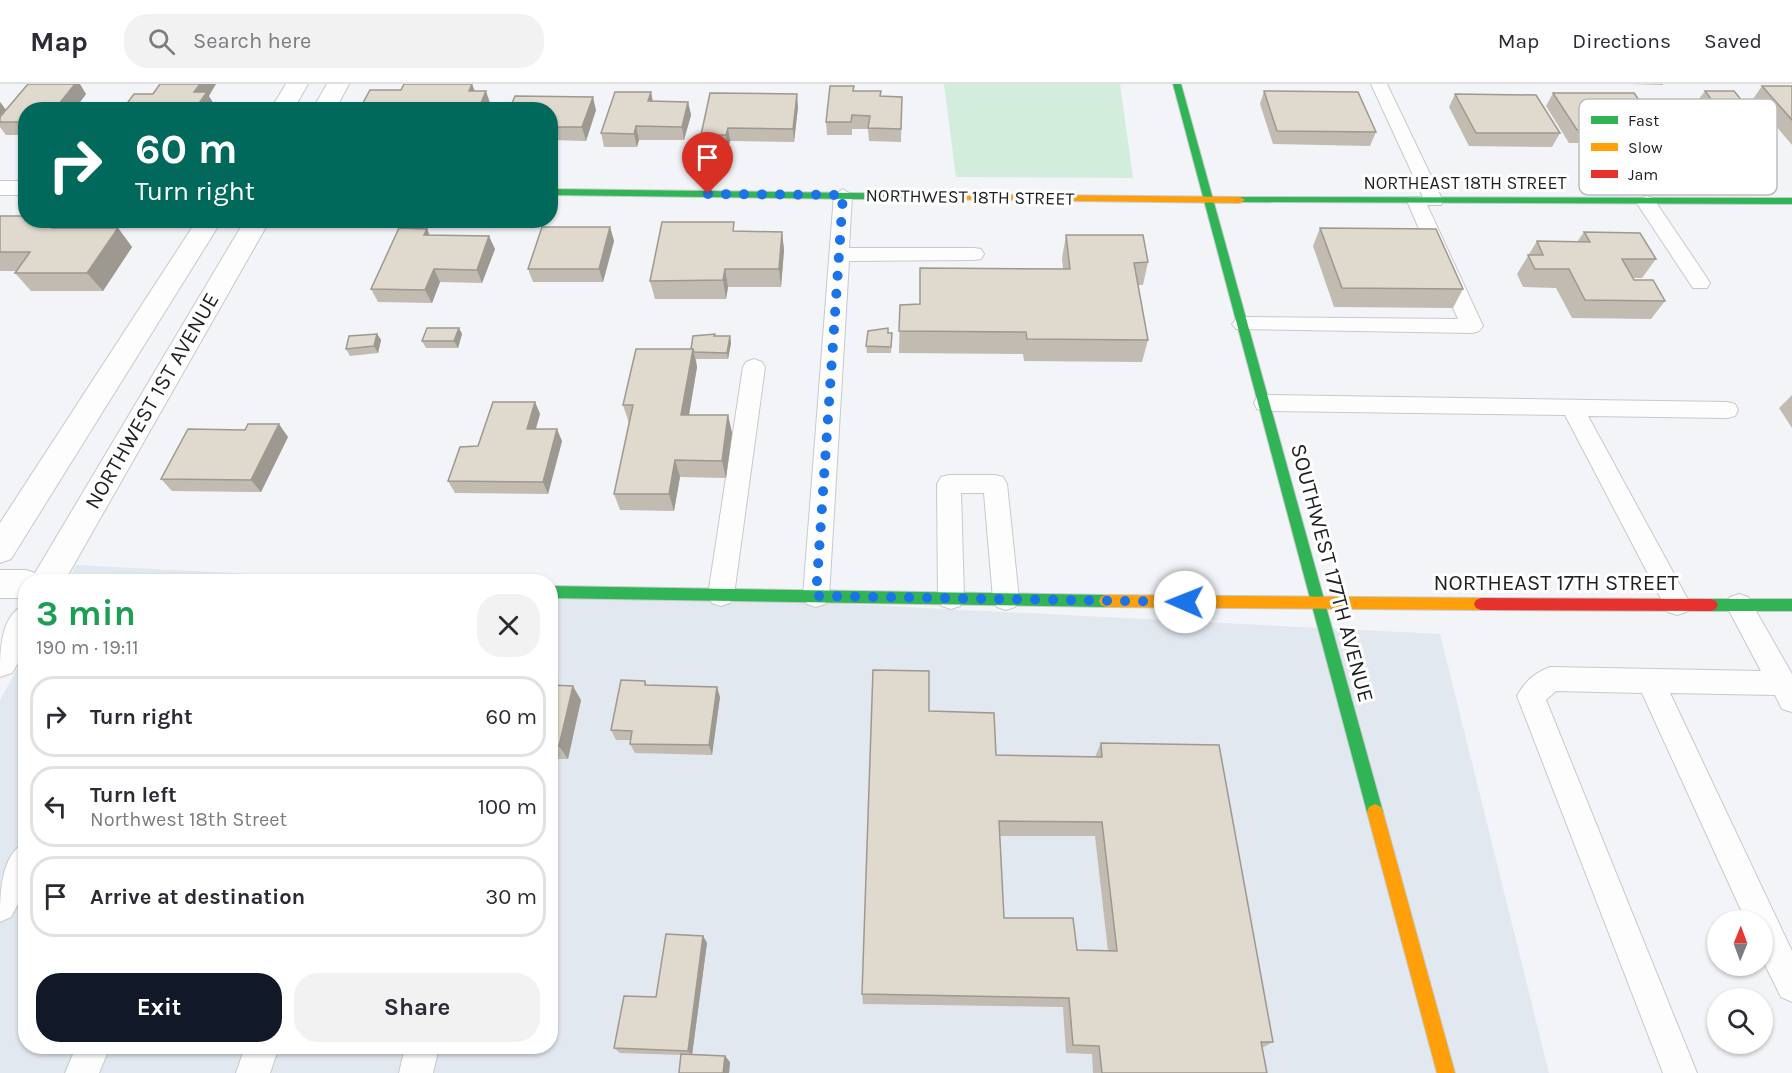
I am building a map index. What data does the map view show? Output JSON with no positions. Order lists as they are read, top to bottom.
{
  "streets": {
    "main road": [
      "NORTHEAST 18TH STREET",
      "NORTHWEST 18TH STREET",
      "SOUTHWEST 177TH AVENUE",
      "NORTHEAST 17TH STREET"
    ],
    "street": ["NORTHWEST 1ST AVENUE"]
  },
  "crossings": [
    ["NORTHEAST 18TH STREET", "NORTHWEST 18TH STREET"],
    ["NORTHEAST 18TH STREET", "SOUTHWEST 177TH AVENUE"],
    ["NORTHWEST 18TH STREET", "SOUTHWEST 177TH AVENUE"],
    ["SOUTHWEST 177TH AVENUE", "NORTHEAST 17TH STREET"]
  ],
  "legend": ["Fast", "Slow", "Jam"],
  "north": "top",
  "page": {
    "header": "Map",
    "search": "Search here",
    "nav": ["Map", "Directions", "Saved"],
    "turn": ["60 m", "Turn right"],
    "heading": ["3 min", "190 m · 19:11"],
    "list": [
      {
        "name": "Turn right",
        "value": "60 m"
      },
      {
        "name": "Turn left",
        "note": "Northwest 18th Street",
        "value": "100 m"
      },
      {
        "name": "Arrive at destination",
        "value": "30 m"
      }
    ],
    "buttons": ["Exit", "Share"]
  }
}
